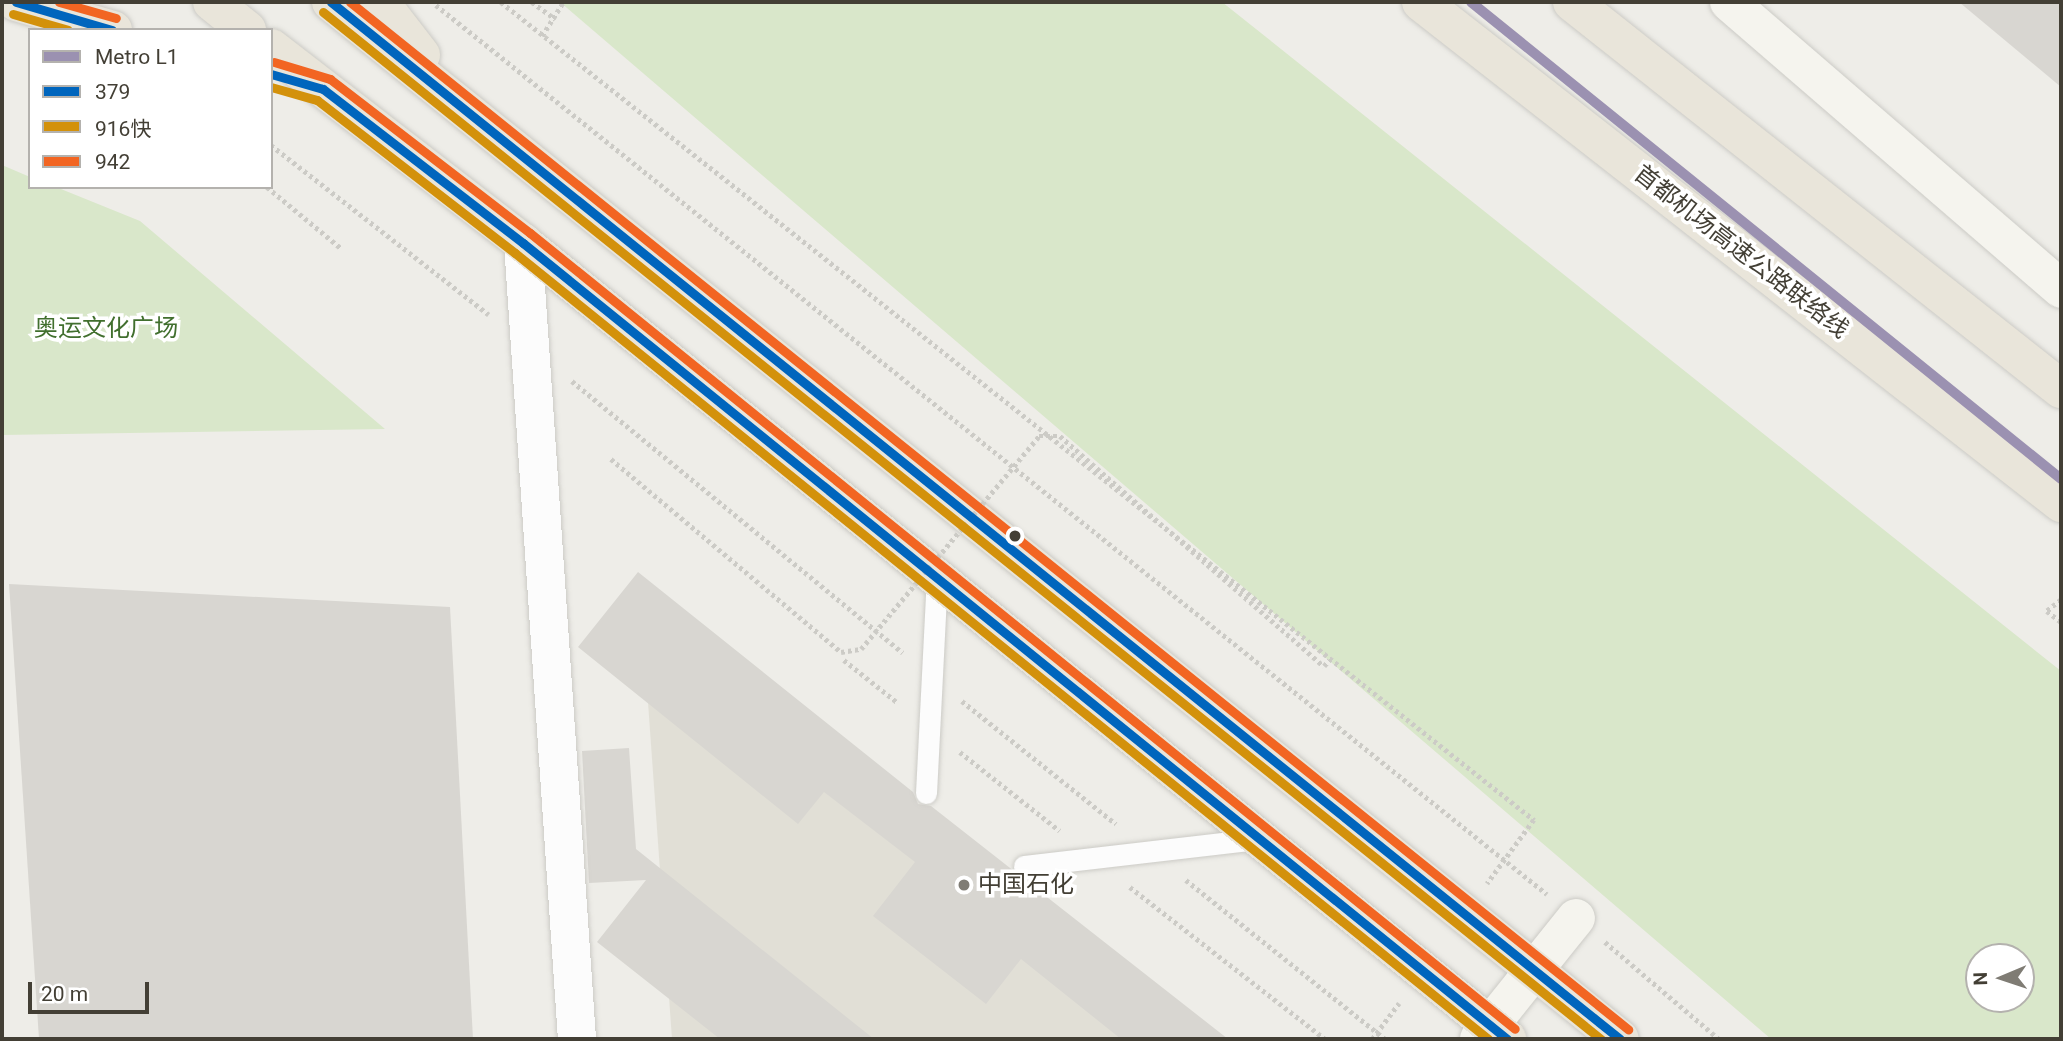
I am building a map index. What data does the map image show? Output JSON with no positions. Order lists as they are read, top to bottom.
{
  "streets": {
    "highway": ["首都机场高速公路联络线"]
  },
  "parks": ["奥运文化广场"],
  "places": ["中国石化"],
  "lines": [
    "metro line L1",
    "transit line 379",
    "transit line 942",
    "transit line 916快"
  ],
  "legend": [
    "Metro L1",
    "379",
    "916快",
    "942"
  ],
  "scale_bar": "20 m",
  "north": "left"
}
